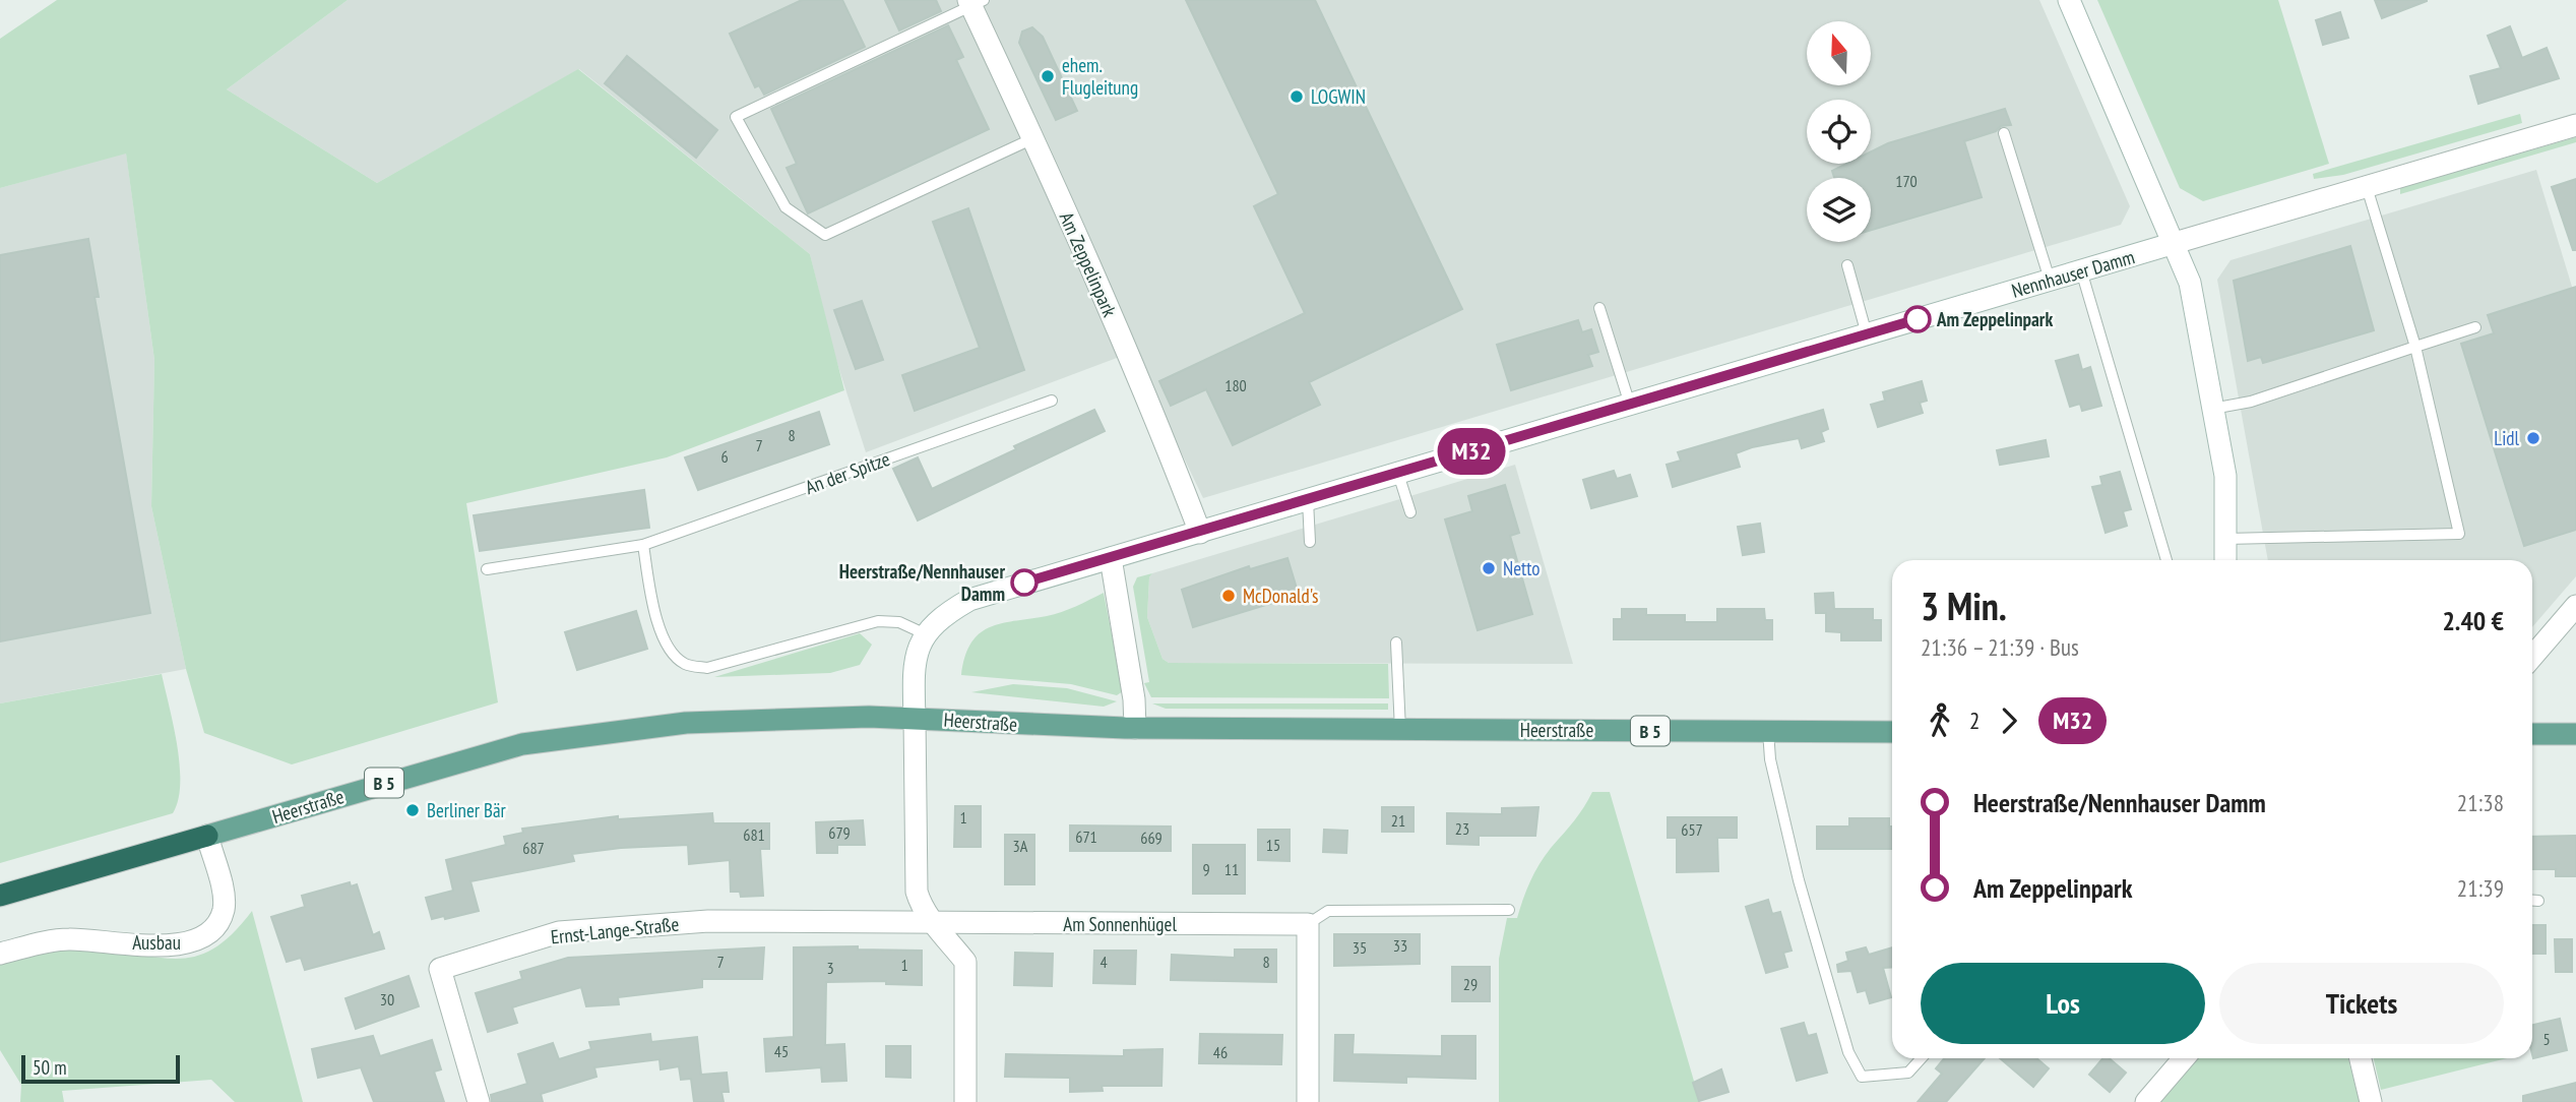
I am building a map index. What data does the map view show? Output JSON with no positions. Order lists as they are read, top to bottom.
{
  "streets": {
    "highway": ["B 5"],
    "main road": ["Heerstraße"],
    "street": [
      "Am Zeppelinpark",
      "Nennhauser Damm",
      "Am Sonnenhügel",
      "Ernst-Lange-Straße",
      "Ausbau"
    ],
    "lane": ["An der Spitze"]
  },
  "crossings": [
    ["Am Zeppelinpark", "Nennhauser Damm"],
    ["Heerstraße", "B 5"],
    ["Heerstraße", "Ausbau"],
    ["B 5", "Ausbau"],
    ["Am Sonnenhügel", "Ernst-Lange-Straße"]
  ],
  "places": [
    "ehem. Flugleitung",
    "LOGWIN",
    "Am Zeppelinpark",
    "Lidl",
    "Netto",
    "Heerstraße/Nennhauser Damm",
    "McDonald's",
    "Berliner Bär"
  ],
  "lines": ["bus line M32"],
  "house_numbers": [
    "170",
    "180",
    "8",
    "7",
    "6",
    "1",
    "21",
    "23",
    "657",
    "679",
    "681",
    "671",
    "669",
    "15",
    "3A",
    "687",
    "9",
    "11",
    "33",
    "35",
    "7",
    "4",
    "8",
    "1",
    "3",
    "29",
    "30",
    "5",
    "45",
    "46"
  ],
  "scale_bar": "50 m",
  "north": "top",
  "page": {
    "on_map": "M32",
    "heading": ["3 Min.", "21:36 – 21:39 · Bus", "2.40 €"],
    "legs": ["2", "M32"],
    "list": [
      {
        "name": "Heerstraße/Nennhauser Damm",
        "value": "21:38"
      },
      {
        "name": "Am Zeppelinpark",
        "value": "21:39"
      }
    ],
    "buttons": ["Los", "Tickets"],
    "scale": "50 m"
  }
}
